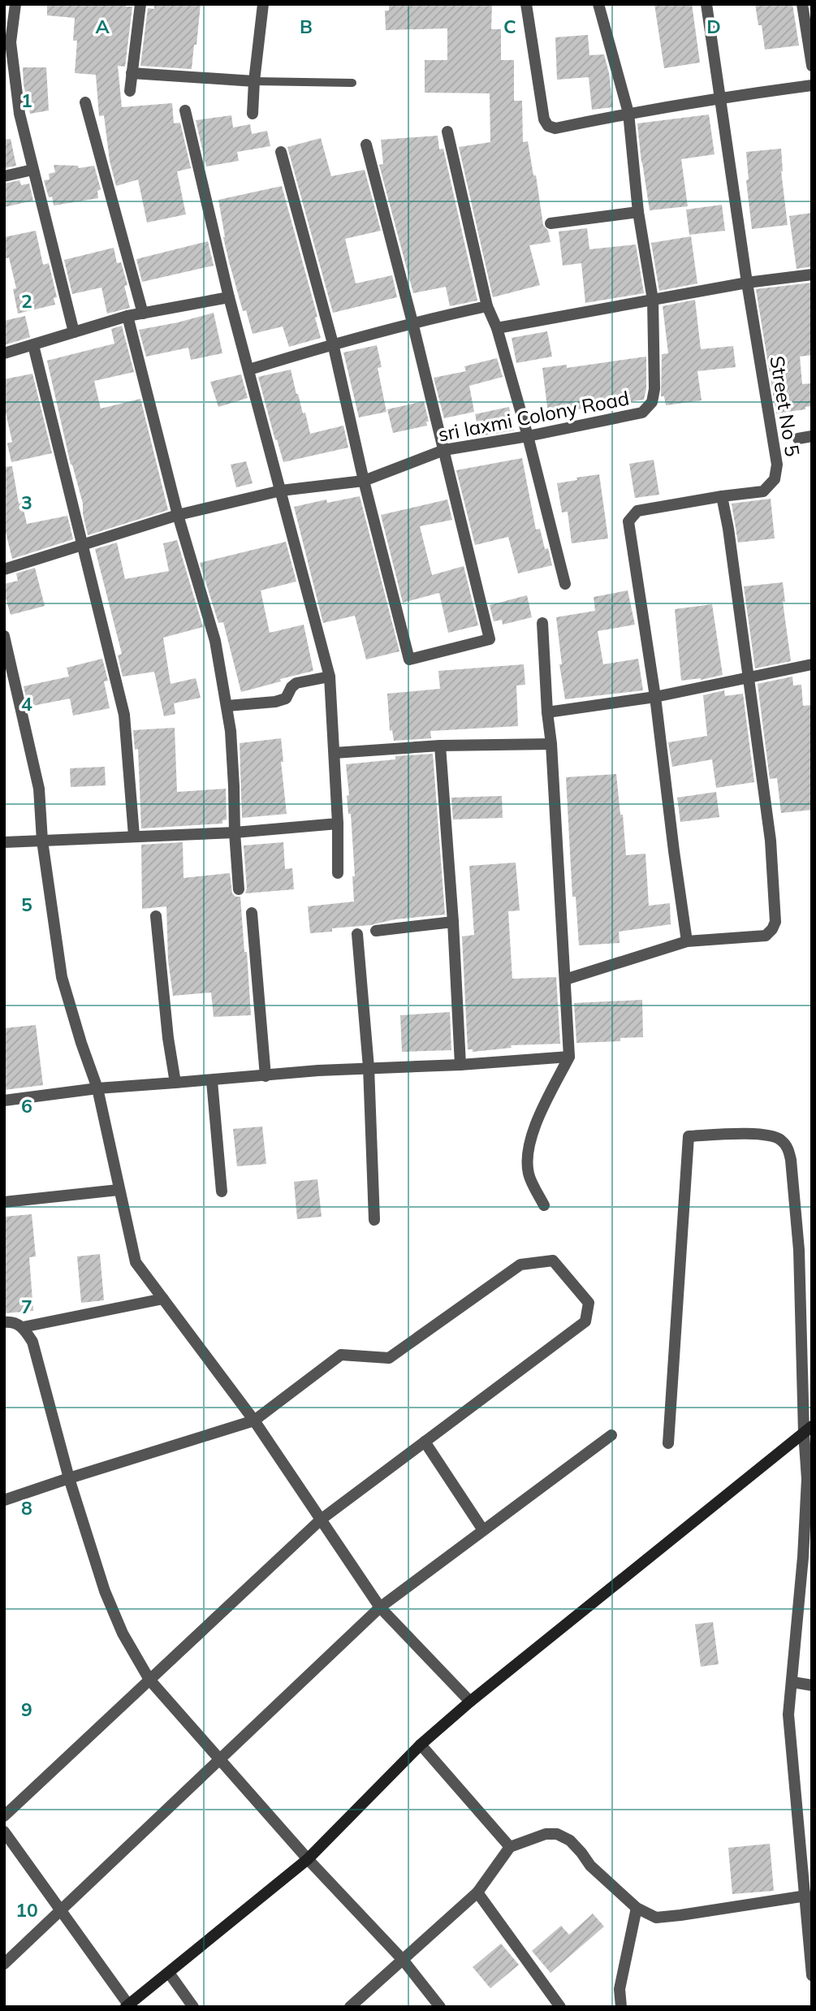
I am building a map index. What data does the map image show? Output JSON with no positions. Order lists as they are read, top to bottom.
{
  "streets": {
    "street": ["Street No 5", "sri laxmi Colony Road"]
  },
  "grid": {
    "columns": [
      "A",
      "B",
      "C",
      "D"
    ],
    "rows": [
      "1",
      "2",
      "3",
      "4",
      "5",
      "6",
      "7",
      "8",
      "9",
      "10"
    ]
  }
}
